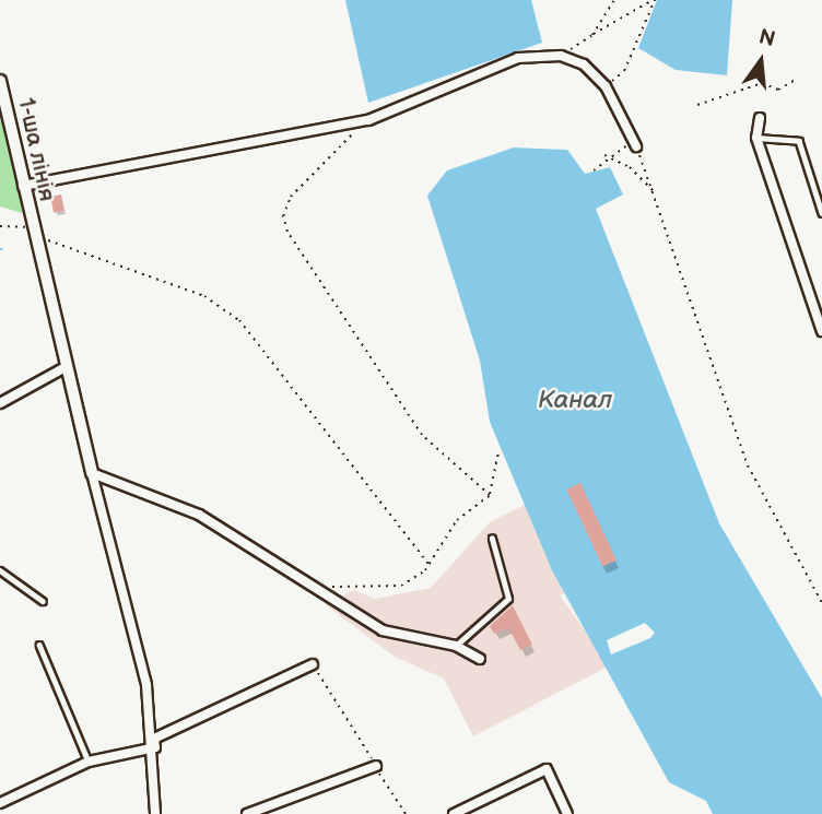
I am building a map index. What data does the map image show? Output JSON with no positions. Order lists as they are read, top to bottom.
{
  "streets": {
    "street": ["1-ша лінія"]
  },
  "water": ["Канал"],
  "north": "top"
}
